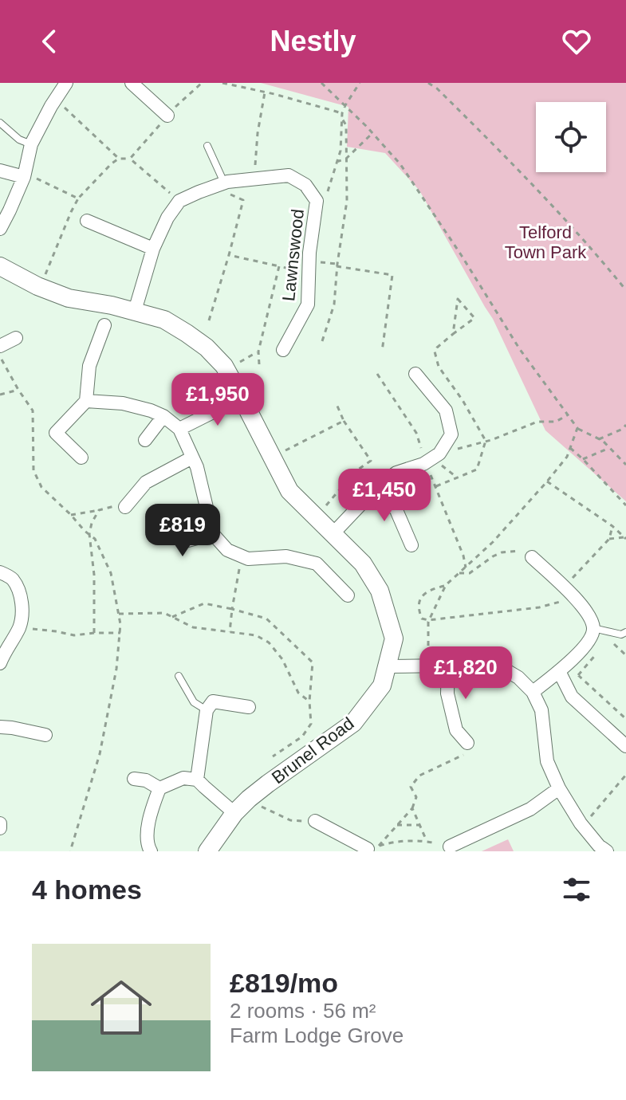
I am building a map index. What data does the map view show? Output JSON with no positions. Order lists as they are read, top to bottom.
{
  "streets": {
    "street": ["Lawnswood", "Brunel Road"]
  },
  "parks": ["Telford Town Park"],
  "page": {
    "header": "Nestly",
    "price": [
      "£1,950",
      "£1,450",
      "£819",
      "£1,820"
    ],
    "heading": "4 homes",
    "list": [
      {
        "name": "£819/mo",
        "note": "2 rooms · 56 m² · Farm Lodge Grove"
      }
    ]
  }
}
